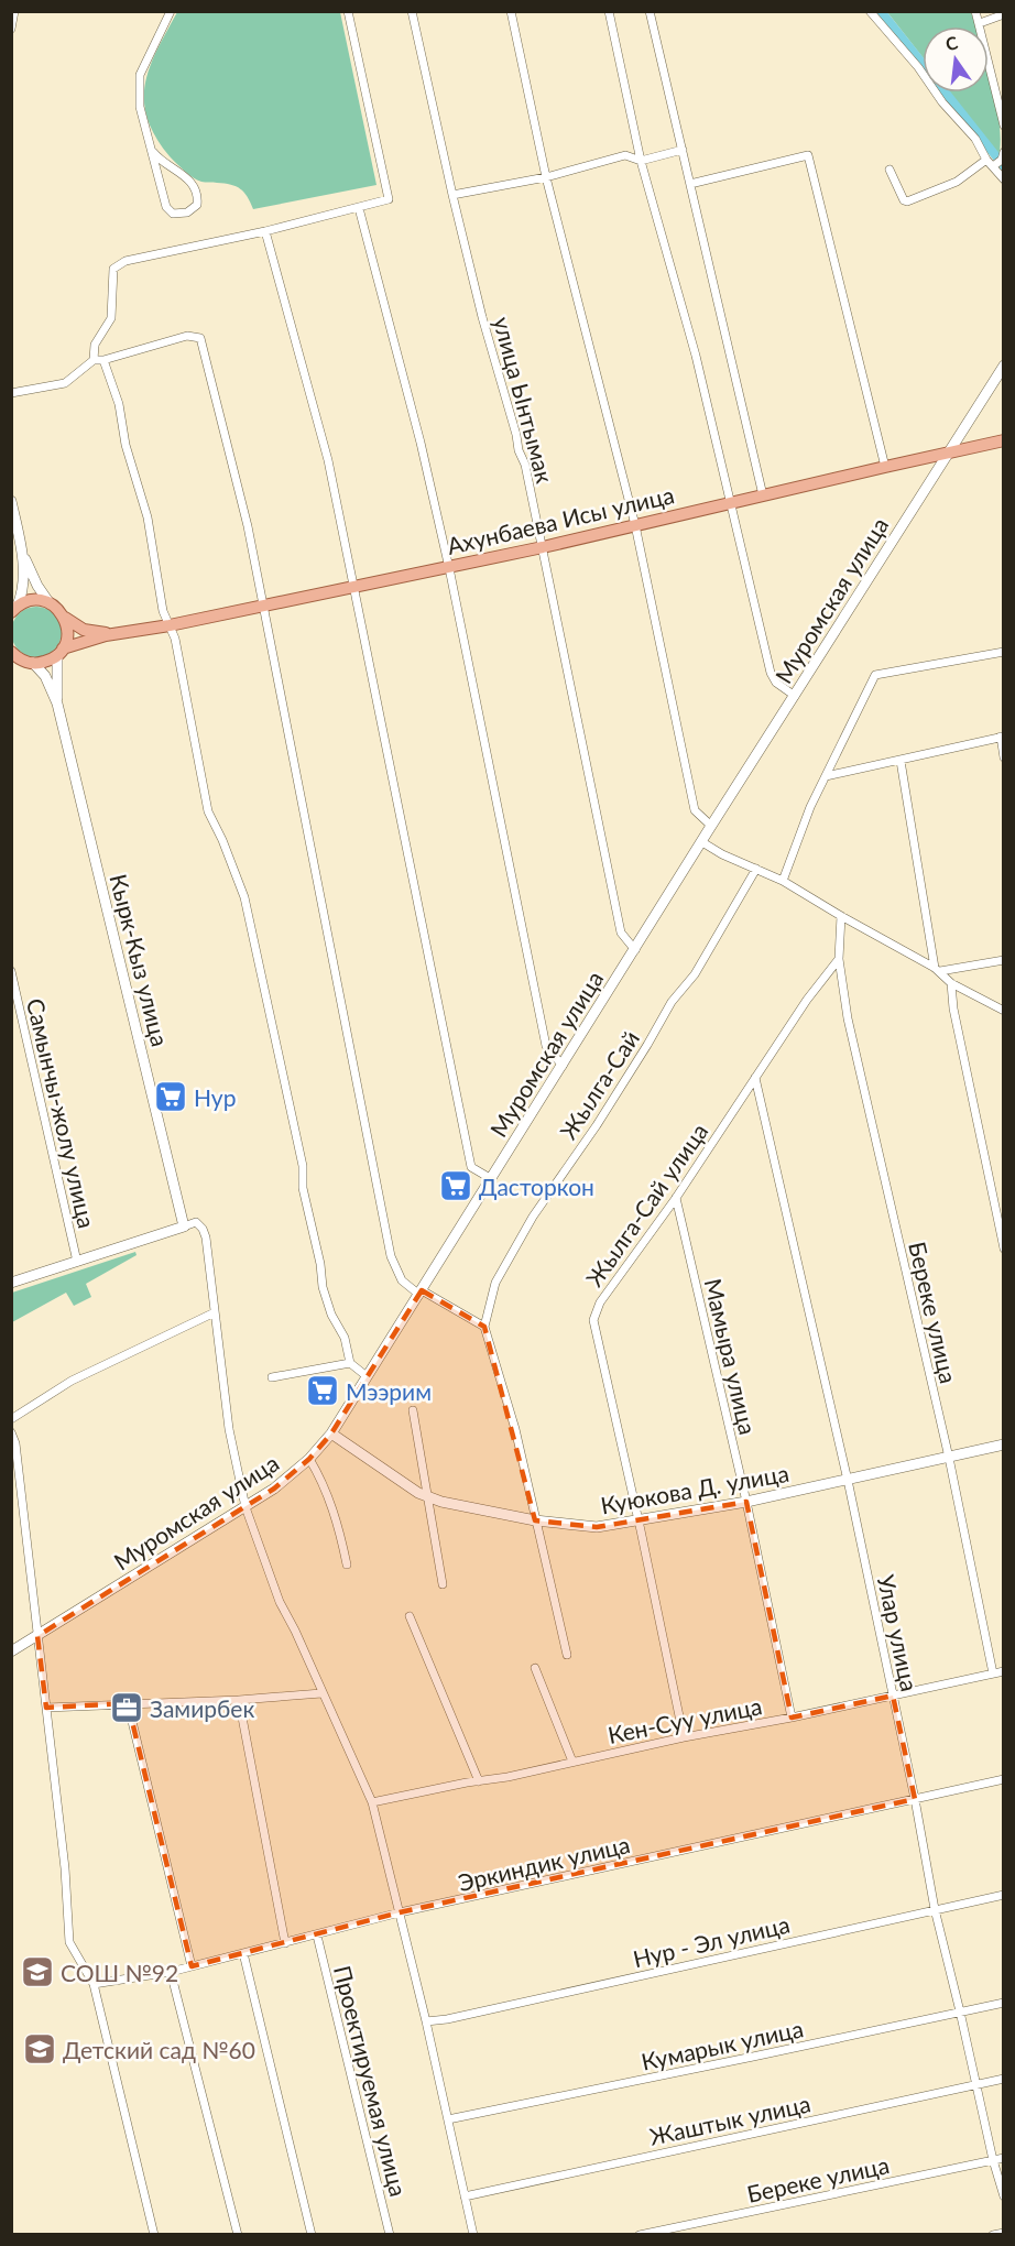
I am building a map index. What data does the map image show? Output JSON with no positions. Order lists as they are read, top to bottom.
{
  "streets": {
    "main road": ["Ахунбаева Исы улица"],
    "street": [
      "улица Ынтымак",
      "Муромская улица",
      "Кырк-Кыз улица",
      "Жылга-Сай",
      "Самынчы-жолу улица",
      "Жылга-Сай улица",
      "Береке улица",
      "Мамыра улица",
      "Куюкова Д. улица",
      "Улар улица",
      "Кен-Суу улица",
      "Эркиндик улица",
      "Нур - Эл улица",
      "Кумарык улица",
      "Проектируемая улица",
      "Жаштык улица"
    ]
  },
  "crossings": [
    ["улица Ынтымак", "Ахунбаева Исы улица"],
    ["улица Ынтымак", "Муромская улица"],
    ["Ахунбаева Исы улица", "Муромская улица"],
    ["Ахунбаева Исы улица", "Кырк-Кыз улица"],
    ["Муромская улица", "Куюкова Д. улица"],
    ["Жылга-Сай улица", "Береке улица"],
    ["Жылга-Сай улица", "Мамыра улица"],
    ["Жылга-Сай улица", "Куюкова Д. улица"],
    ["Жылга-Сай улица", "Улар улица"],
    ["Жылга-Сай улица", "Кен-Суу улица"],
    ["Береке улица", "Куюкова Д. улица"],
    ["Береке улица", "Улар улица"],
    ["Береке улица", "Кен-Суу улица"],
    ["Мамыра улица", "Куюкова Д. улица"],
    ["Мамыра улица", "Кен-Суу улица"],
    ["Куюкова Д. улица", "Улар улица"],
    ["Улар улица", "Кен-Суу улица"],
    ["Улар улица", "Эркиндик улица"],
    ["Улар улица", "Нур - Эл улица"],
    ["Улар улица", "Кумарык улица"],
    ["Улар улица", "Жаштык улица"],
    ["Эркиндик улица", "Проектируемая улица"]
  ],
  "places": {
    "supermarket": ["Нур", "Дасторкон", "Мээрим"],
    "office": ["Замирбек"],
    "school or university": ["СОШ №92", "Детский сад №60"]
  },
  "north": "top"
}
